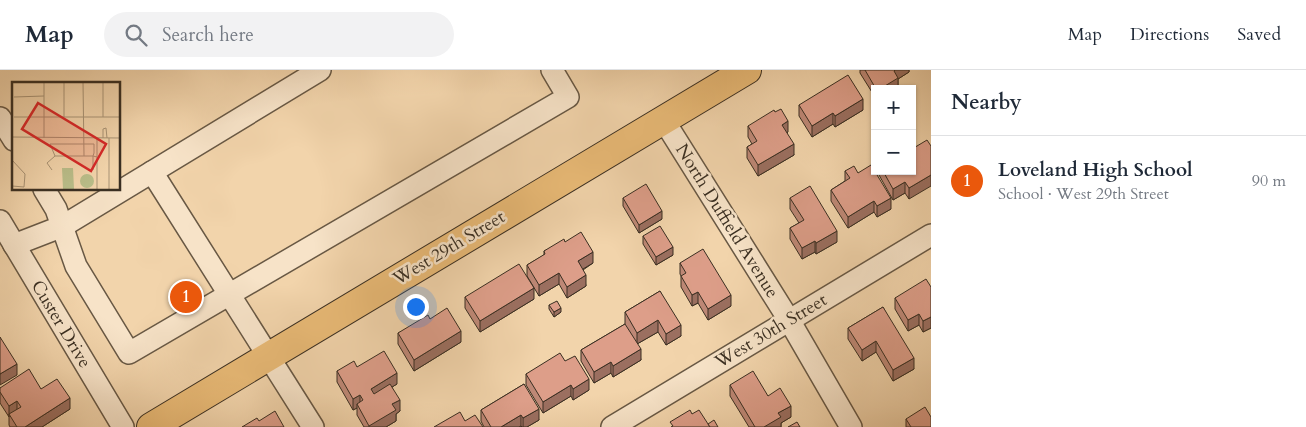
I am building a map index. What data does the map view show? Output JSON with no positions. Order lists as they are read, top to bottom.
{
  "streets": {
    "main road": ["West 29th Street"],
    "street": ["North Duffield Avenue", "Custer Drive", "West 30th Street"]
  },
  "crossings": [
    ["North Duffield Avenue", "West 29th Street"],
    ["North Duffield Avenue", "West 30th Street"]
  ],
  "page": {
    "header": "Map",
    "search": "Search here",
    "nav": ["Map", "Directions", "Saved"],
    "heading": "Nearby",
    "map_buttons": ["+", "−"],
    "list": [
      {
        "mark": "1",
        "name": "Loveland High School",
        "note": "School · West 29th Street",
        "value": "90 m"
      }
    ],
    "pins": "1"
  }
}
